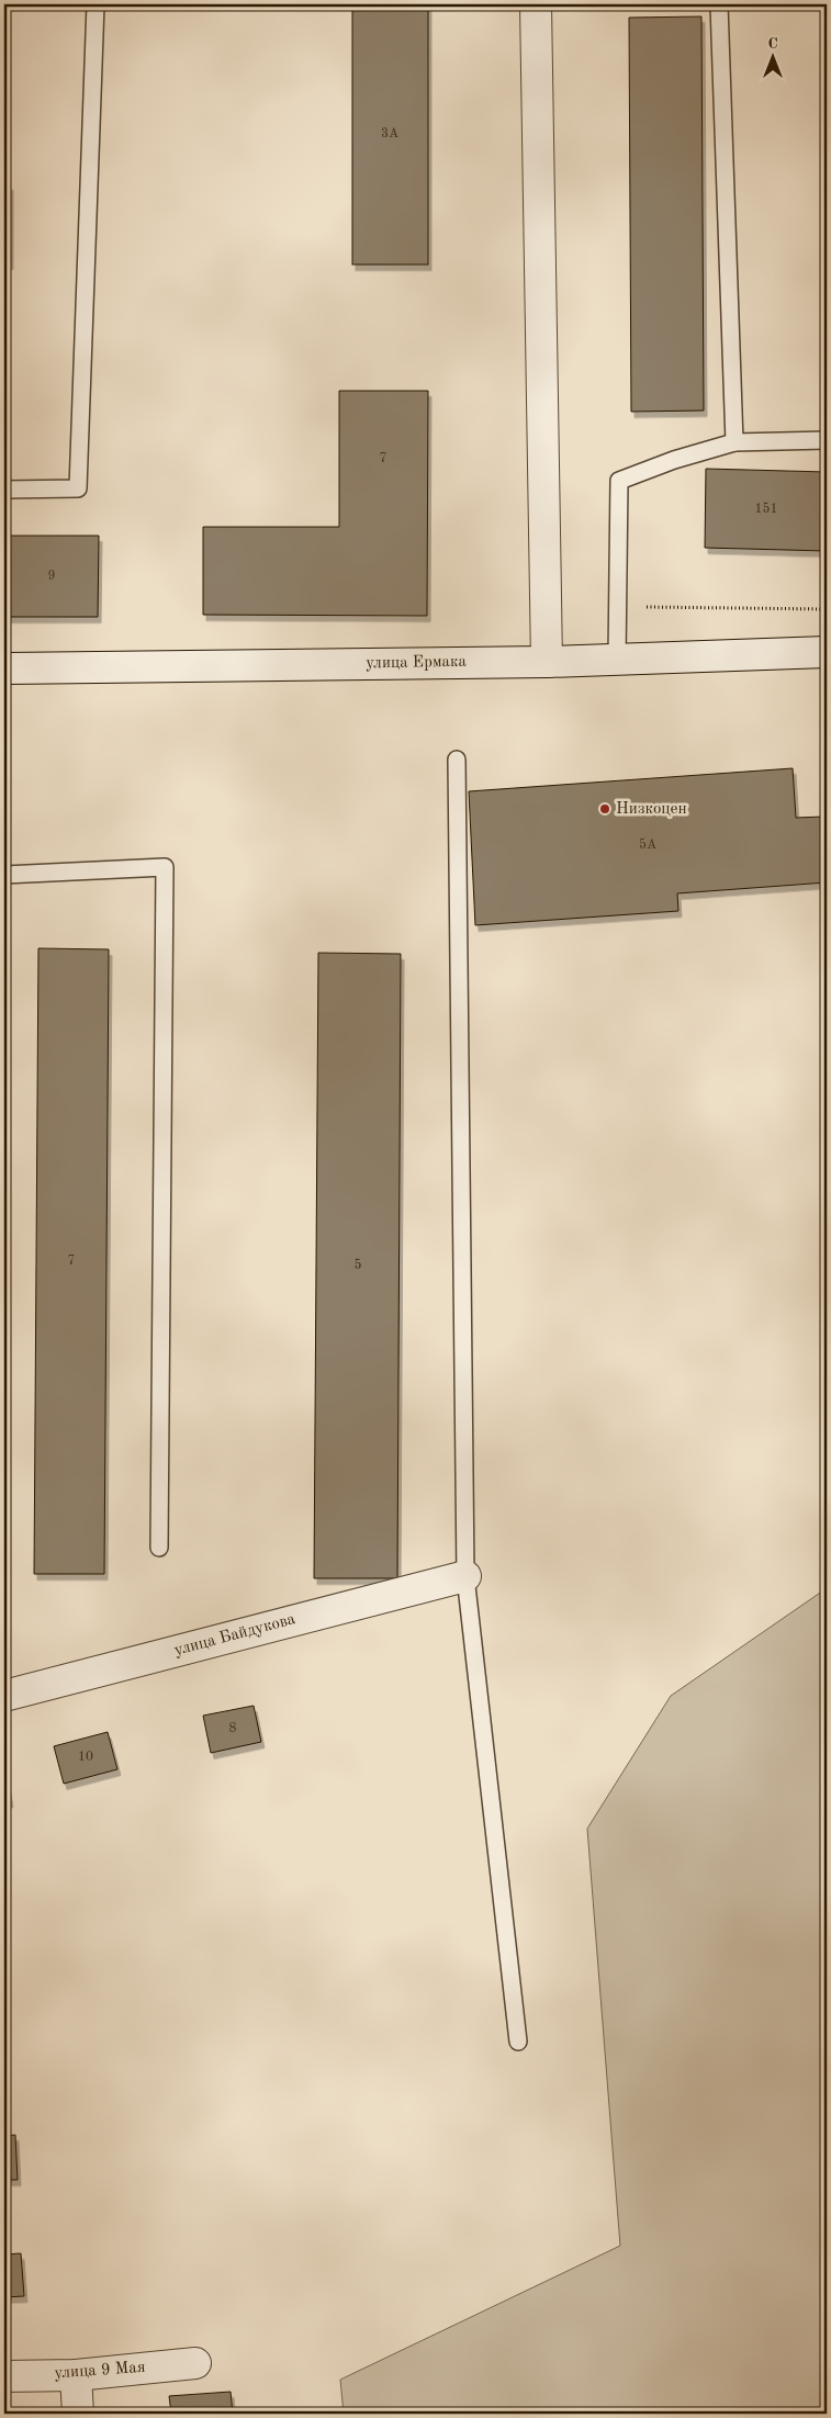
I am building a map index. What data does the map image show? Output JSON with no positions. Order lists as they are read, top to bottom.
{
  "streets": {
    "street": ["улица Ермака", "улица Байдукова", "улица 9 Мая"]
  },
  "places": ["Низкоцен"],
  "house_numbers": [
    "3А",
    "7",
    "151",
    "9",
    "5А",
    "7",
    "5",
    "8",
    "10"
  ],
  "north": "top"
}
